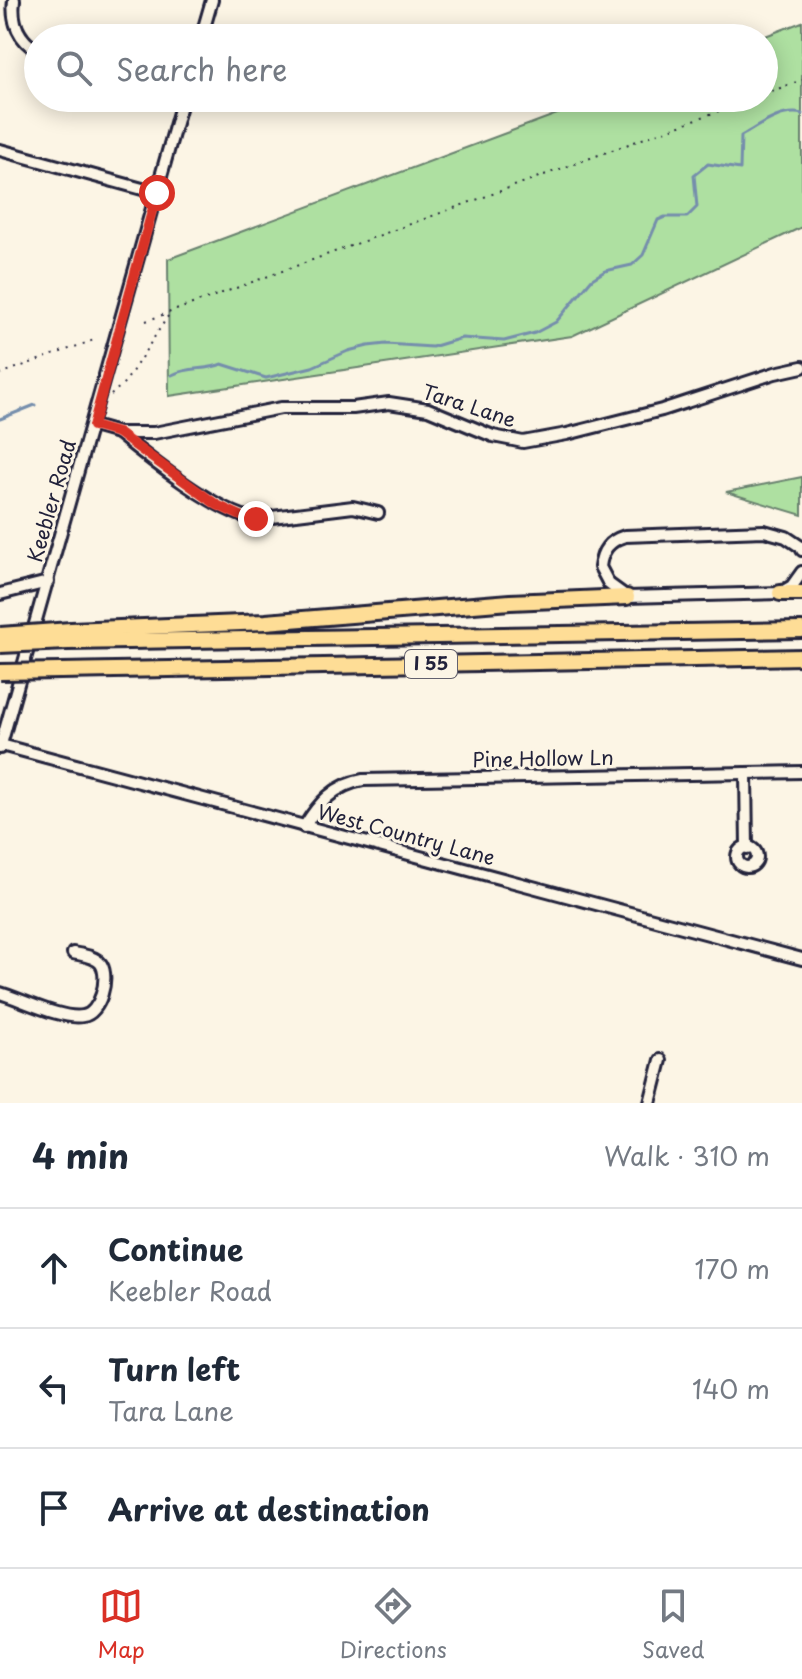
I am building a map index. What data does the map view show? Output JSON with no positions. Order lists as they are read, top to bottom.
{
  "streets": {
    "highway": ["I 55"],
    "street": [
      "Tara Lane",
      "Keebler Road",
      "Pine Hollow Ln",
      "West Country Lane"
    ]
  },
  "crossings": [
    ["Tara Lane", "Keebler Road"],
    ["Keebler Road", "West Country Lane"],
    ["Pine Hollow Ln", "West Country Lane"]
  ],
  "page": {
    "search": "Search here",
    "heading": ["4 min", "Walk · 310 m"],
    "list": [
      ["Continue", "Keebler Road", "170 m"],
      ["Turn left", "Tara Lane", "140 m"],
      "Arrive at destination"
    ],
    "nav": ["Map", "Directions", "Saved"]
  }
}
